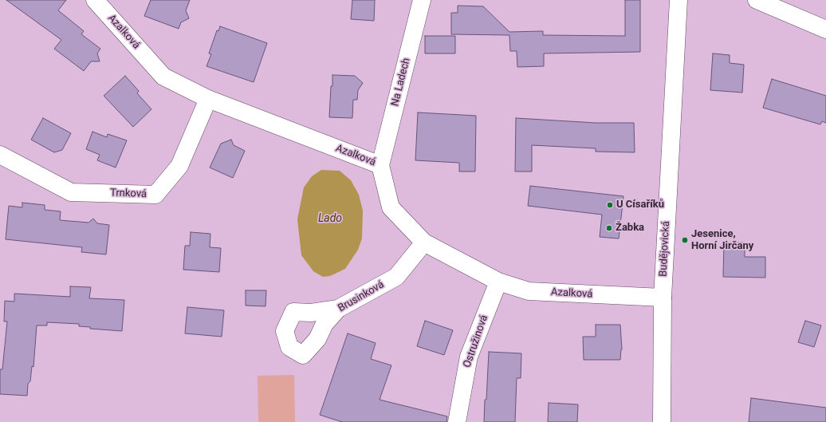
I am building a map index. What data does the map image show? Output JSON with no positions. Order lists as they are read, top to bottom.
{
  "streets": {
    "street": [
      "Azalková",
      "Na Ladech",
      "Trnková",
      "Budějovická",
      "Brusinková",
      "Ostružinová"
    ]
  },
  "crossings": [
    ["Azalková", "Na Ladech"],
    ["Azalková", "Trnková"],
    ["Azalková", "Budějovická"],
    ["Azalková", "Brusinková"],
    ["Azalková", "Ostružinová"]
  ],
  "water": ["Lado"],
  "places": ["U Císaříků", "Žabka", "Jesenice, Horní Jirčany"]
}
